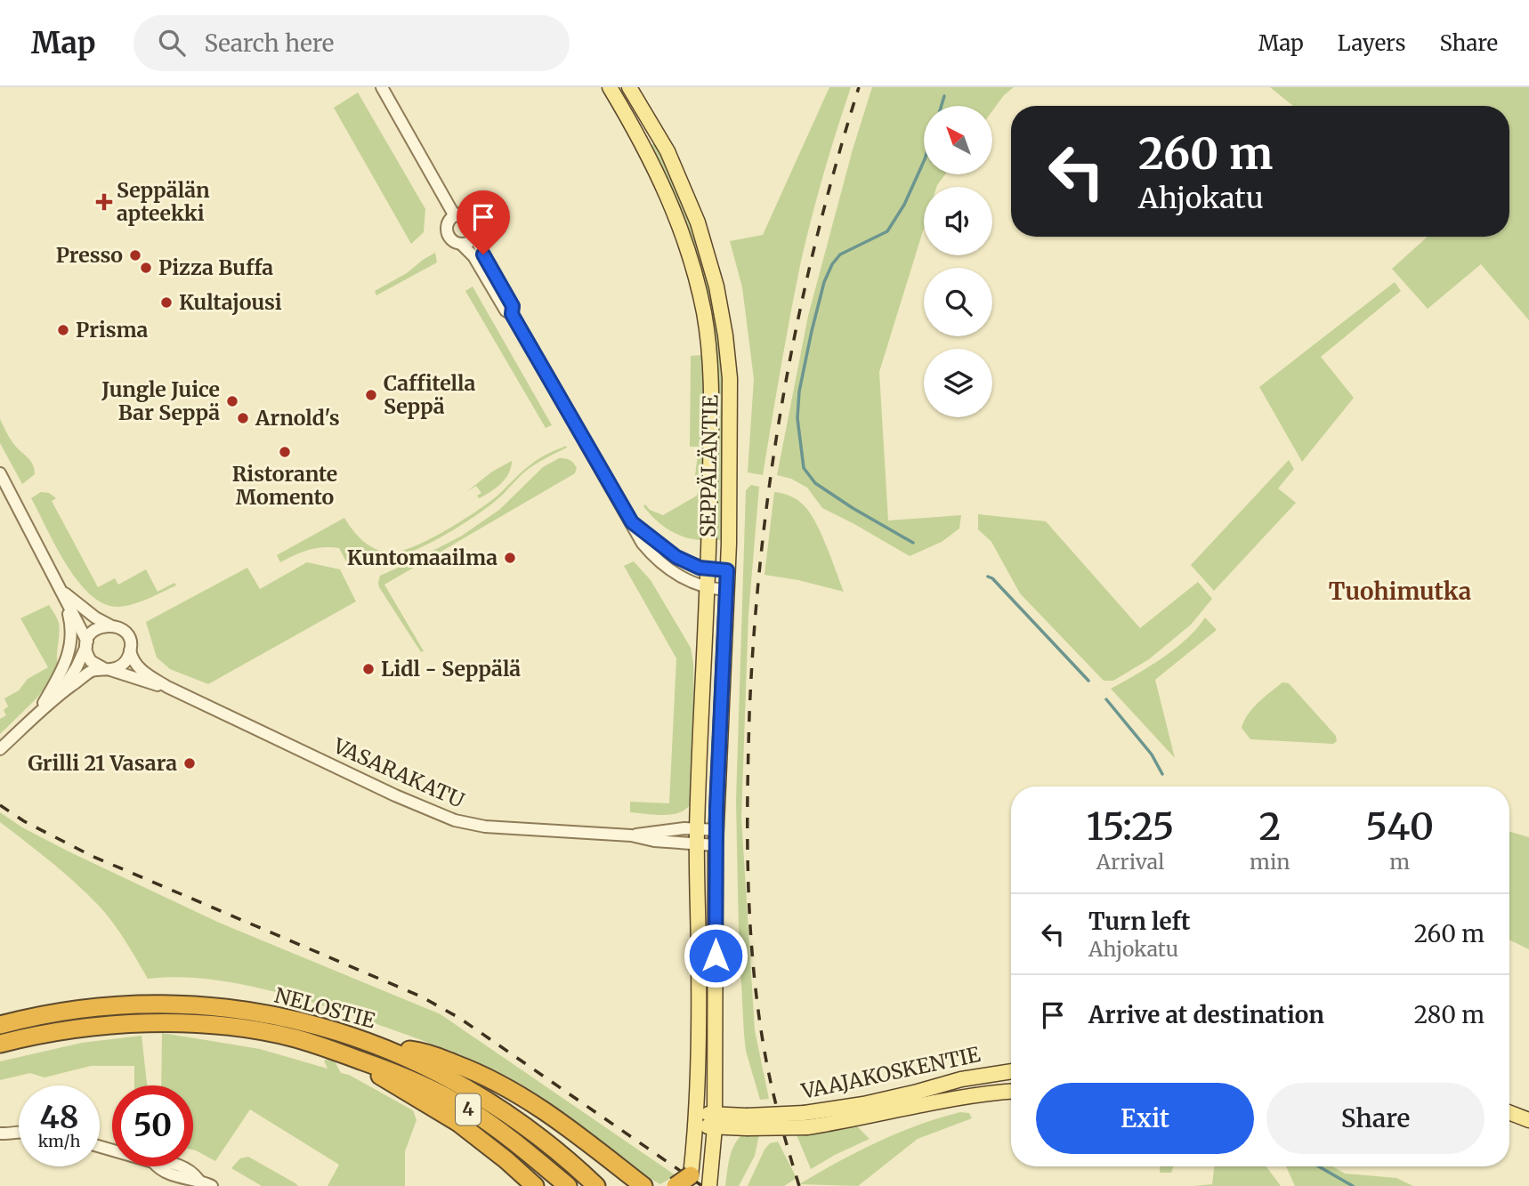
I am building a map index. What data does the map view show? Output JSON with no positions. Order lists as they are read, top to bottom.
{
  "streets": {
    "highway": ["NELOSTIE", "4"],
    "main road": ["SEPPÄLÄNTIE", "VAAJAKOSKENTIE"],
    "street": ["VASARAKATU"]
  },
  "crossings": [
    ["SEPPÄLÄNTIE", "VASARAKATU"],
    ["SEPPÄLÄNTIE", "VAAJAKOSKENTIE"]
  ],
  "districts": ["Tuohimutka"],
  "places": {
    "health": ["Seppälän apteekki"],
    "other": [
      "Presso",
      "Pizza Buffa",
      "Kultajousi",
      "Prisma",
      "Caffitella Seppä",
      "Jungle Juice Bar Seppä",
      "Arnold's",
      "Ristorante Momento",
      "Kuntomaailma",
      "Lidl - Seppälä",
      "Grilli 21 Vasara"
    ]
  },
  "north": "top left",
  "page": {
    "header": "Map",
    "search": "Search here",
    "nav": ["Map", "Layers", "Share"],
    "turn": ["260 m", "Ahjokatu"],
    "eta": [
      "15:25",
      "Arrival",
      "2",
      "min",
      "540",
      "m"
    ],
    "list": [
      {
        "name": "Turn left",
        "note": "Ahjokatu",
        "value": "260 m"
      },
      {
        "name": "Arrive at destination",
        "value": "280 m"
      }
    ],
    "buttons": ["Exit", "Share"],
    "speed": "48 km/h",
    "limit": "50"
  }
}
